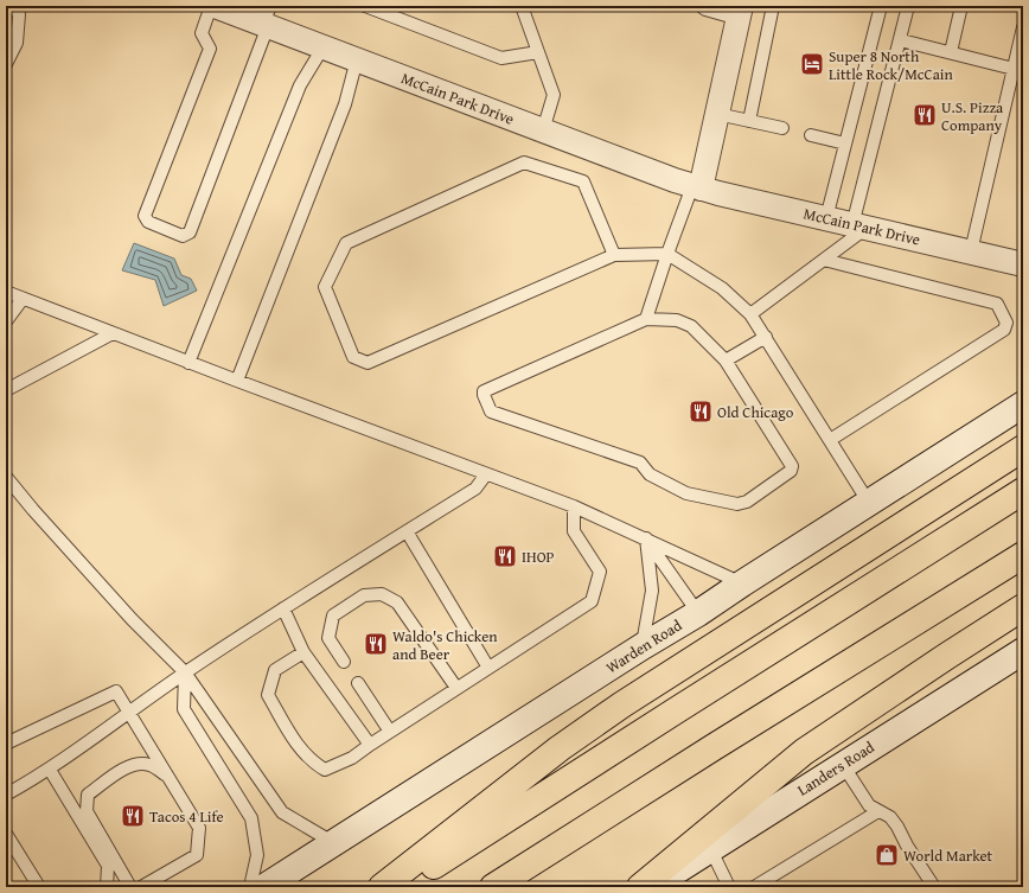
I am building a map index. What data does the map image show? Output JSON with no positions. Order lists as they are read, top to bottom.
{
  "streets": {
    "main road": ["Warden Road", "Landers Road"],
    "street": ["McCain Park Drive"]
  },
  "places": {
    "hotel": ["Super 8 North Little Rock/McCain"],
    "restaurant": [
      "U.S. Pizza Company",
      "Old Chicago",
      "IHOP",
      "Waldo's Chicken and Beer",
      "Tacos 4 Life"
    ],
    "shop": ["World Market"]
  }
}
